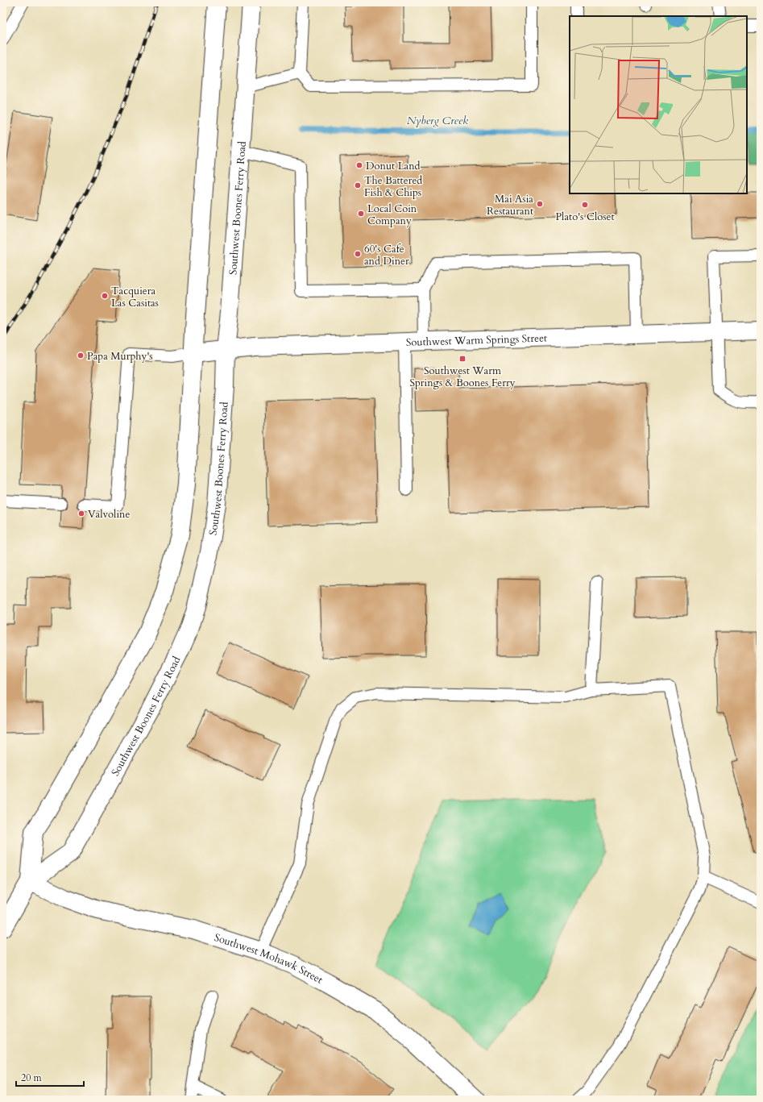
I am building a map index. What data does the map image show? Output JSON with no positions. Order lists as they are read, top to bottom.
{
  "streets": {
    "main road": ["Southwest Boones Ferry Road", "Southwest Warm Springs Street", "Southwest Mohawk Street"]
  },
  "crossings": [
    ["Southwest Boones Ferry Road", "Southwest Warm Springs Street"],
    ["Southwest Boones Ferry Road", "Southwest Mohawk Street"]
  ],
  "water": ["Nyberg Creek"],
  "places": {
    "other": [
      "Donut Land",
      "The Battered Fish & Chips",
      "Mai Asia Restaurant",
      "Plato's Closet",
      "Local Coin Company",
      "60's Cafe and Diner",
      "Tacquiera Las Casitas",
      "Papa Murphy's",
      "Valvoline"
    ],
    "transit": ["Southwest Warm Springs & Boones Ferry"]
  },
  "scale_bar": "20 m"
}
